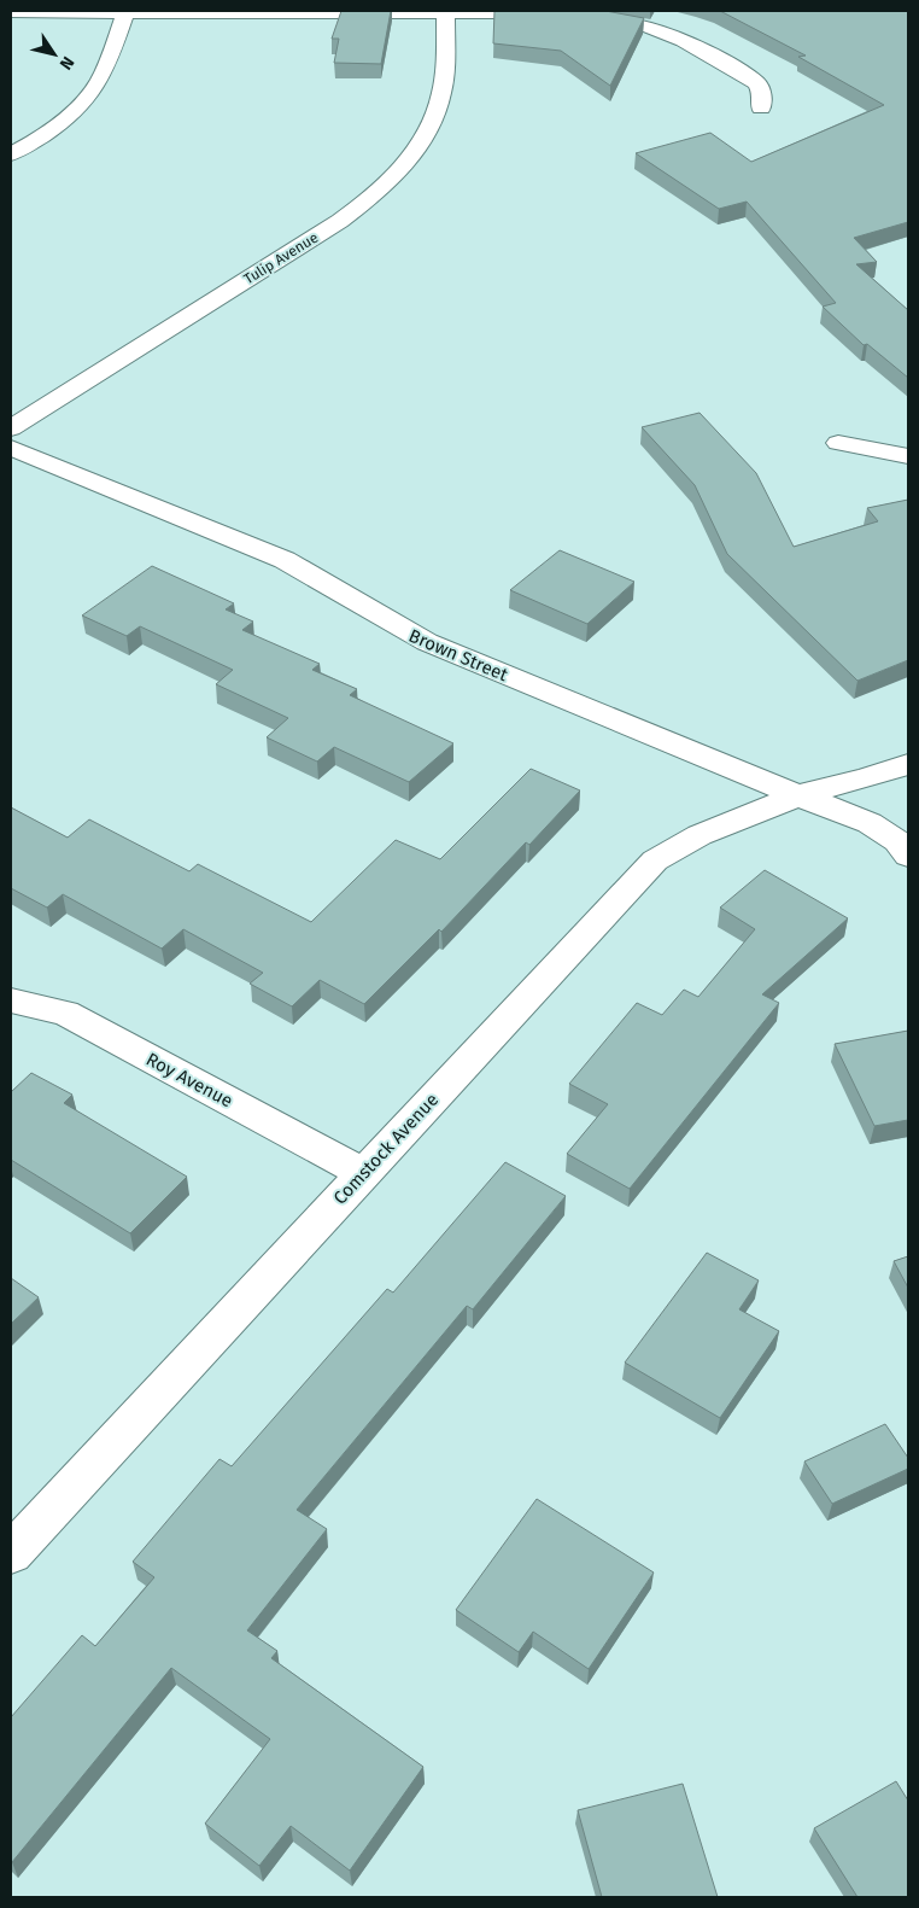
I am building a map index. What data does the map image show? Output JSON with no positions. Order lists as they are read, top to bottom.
{
  "streets": {
    "street": [
      "Tulip Avenue",
      "Brown Street",
      "Roy Avenue",
      "Comstock Avenue"
    ]
  },
  "crossings": [
    ["Brown Street", "Comstock Avenue"],
    ["Roy Avenue", "Comstock Avenue"]
  ],
  "north": "bottom right"
}
